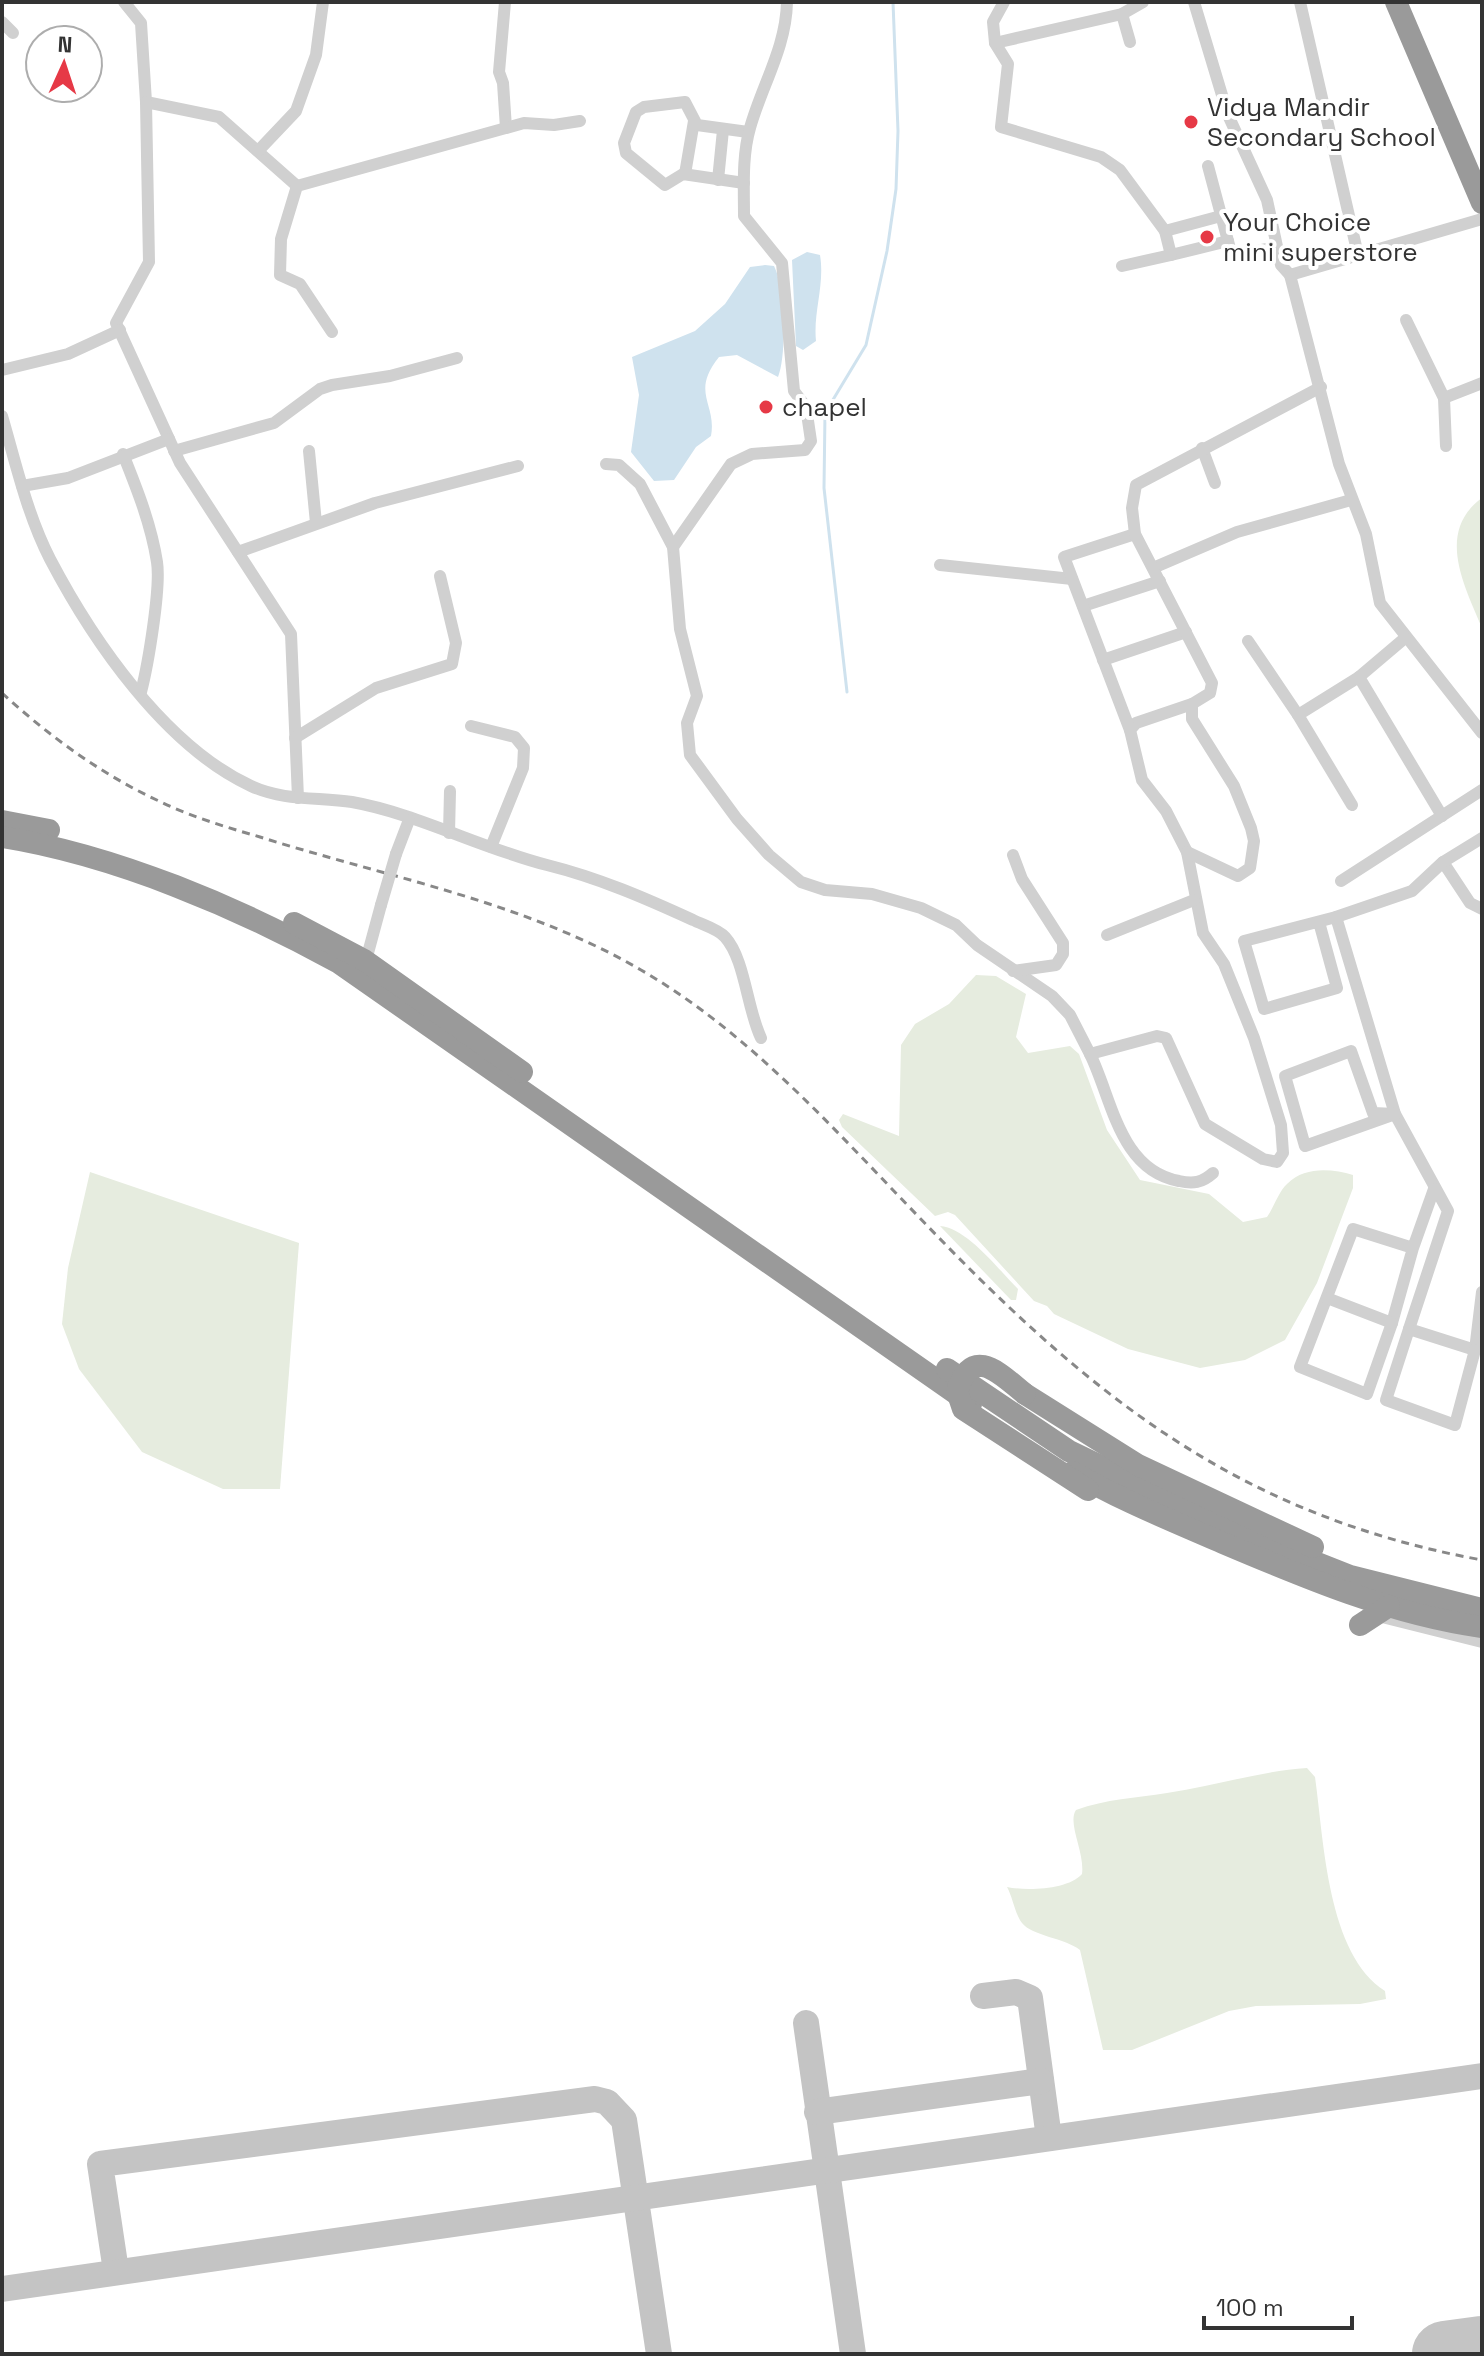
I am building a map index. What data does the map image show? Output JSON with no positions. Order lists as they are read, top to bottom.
{
  "places": ["Vidya Mandir Secondary School", "Your Choice mini superstore", "chapel"],
  "scale_bar": "100 m",
  "north": "top"
}
